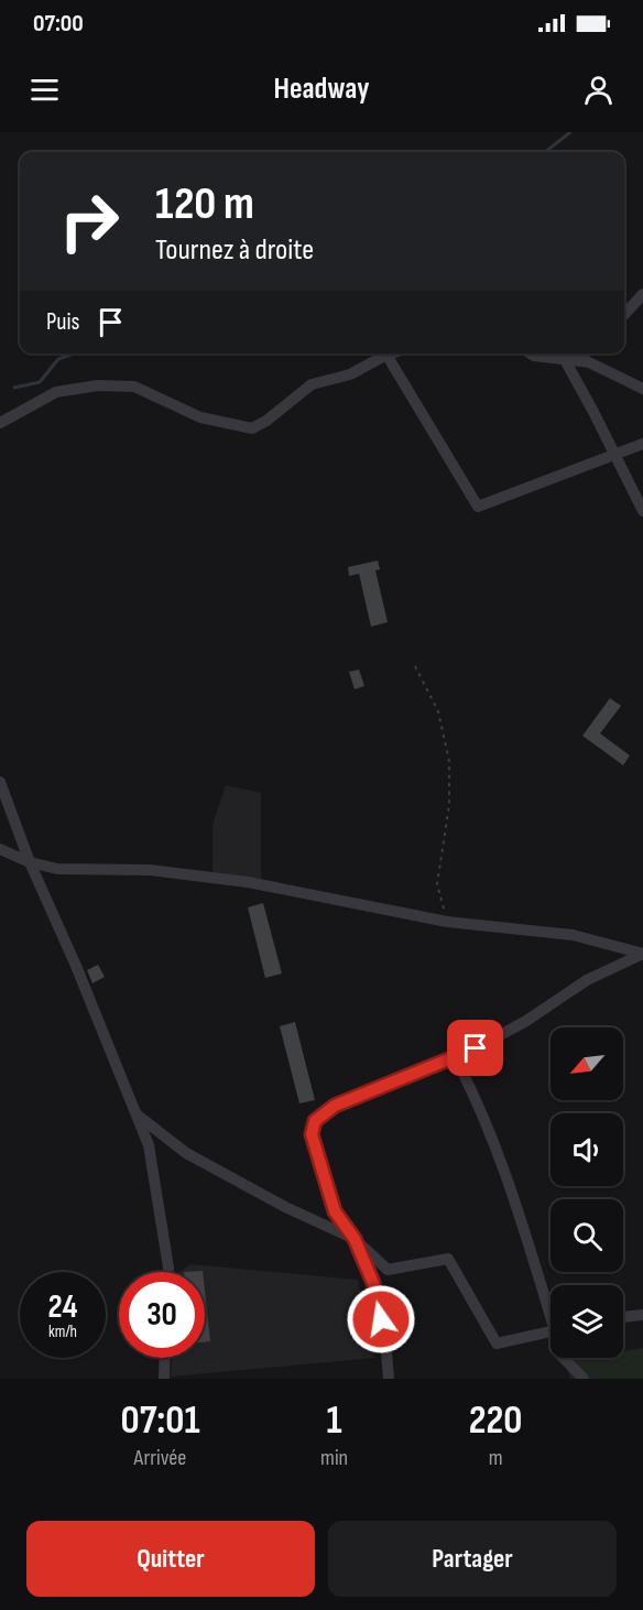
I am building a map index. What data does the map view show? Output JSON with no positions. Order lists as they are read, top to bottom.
{
  "north": "bottom left",
  "page": {
    "status": "07:00",
    "header": "Headway",
    "turn": ["120 m", "Tournez à droite"],
    "then": "Puis",
    "speed": "24 km/h",
    "limit": "30",
    "eta": [
      "07:01",
      "Arrivée",
      "1",
      "min",
      "220",
      "m"
    ],
    "buttons": ["Quitter", "Partager"]
  }
}
